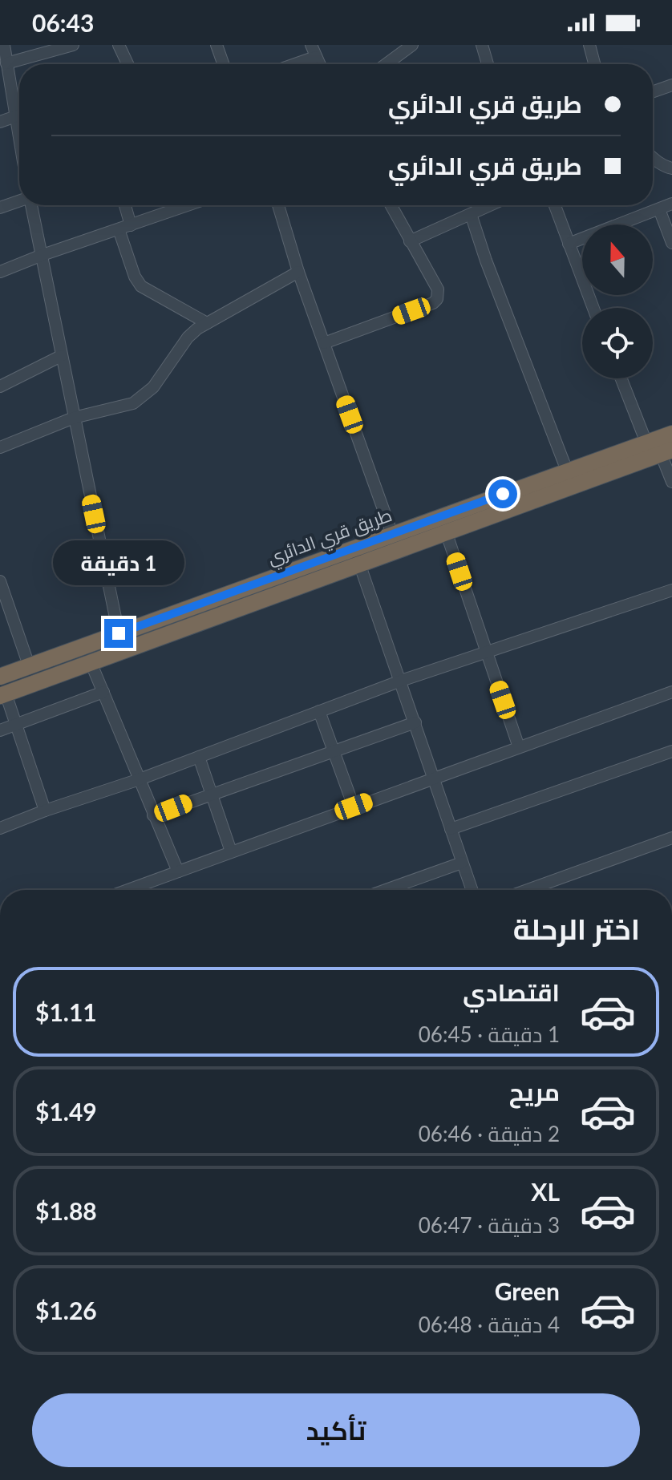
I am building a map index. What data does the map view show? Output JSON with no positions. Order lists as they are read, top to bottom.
{
  "streets": {
    "highway": ["طريق قري الدائري"]
  },
  "north": "top",
  "page": {
    "status": "06:43",
    "banner": ["طريق قري الدائري", "طريق قري الدائري"],
    "bubble": "1 دقيقة",
    "heading": "اختر الرحلة",
    "list": [
      {
        "name": "اقتصادي",
        "note": "1 دقيقة · 06:45",
        "value": "$1.11"
      },
      {
        "name": "مريح",
        "note": "2 دقيقة · 06:46",
        "value": "$1.49"
      },
      {
        "name": "XL",
        "note": "3 دقيقة · 06:47",
        "value": "$1.88"
      },
      {
        "name": "Green",
        "note": "4 دقيقة · 06:48",
        "value": "$1.26"
      }
    ],
    "buttons": "تأكيد"
  }
}
